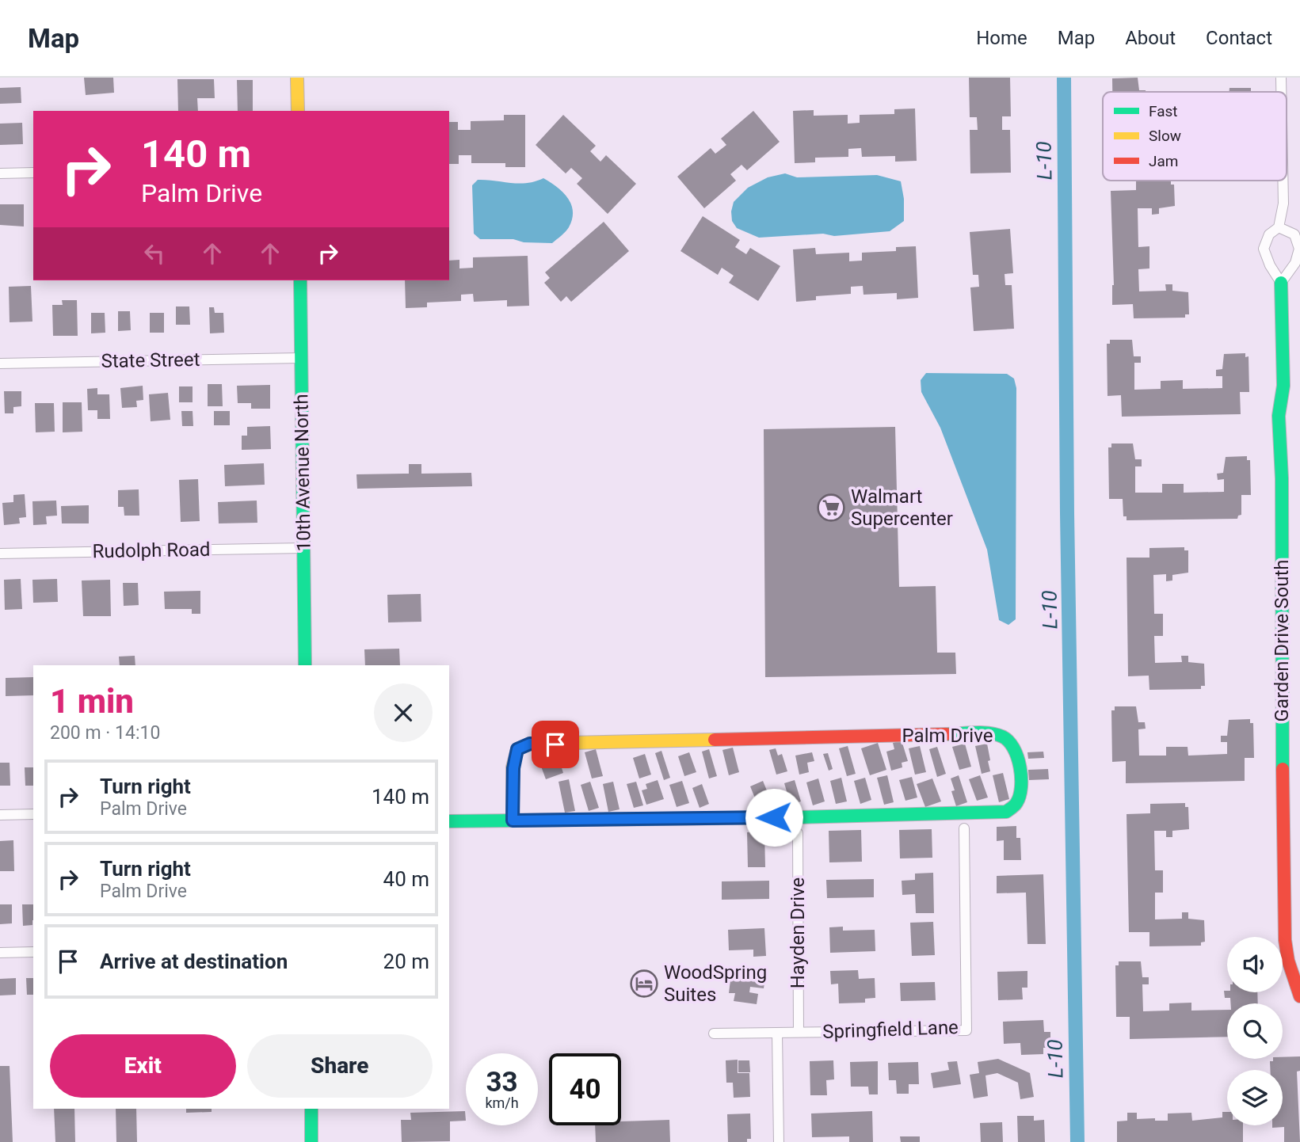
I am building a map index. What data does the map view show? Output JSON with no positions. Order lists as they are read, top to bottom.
{
  "streets": {
    "street": [
      "State Street",
      "10th Avenue North",
      "Rudolph Road",
      "Garden Drive South",
      "Palm Drive",
      "Hayden Drive",
      "Springfield Lane"
    ]
  },
  "crossings": [
    ["State Street", "10th Avenue North"],
    ["10th Avenue North", "Rudolph Road"],
    ["Hayden Drive", "Springfield Lane"]
  ],
  "water": ["L-10"],
  "places": {
    "supermarket": ["Walmart Supercenter"],
    "hotel": ["WoodSpring Suites"]
  },
  "legend": ["Fast", "Slow", "Jam"],
  "page": {
    "header": "Map",
    "nav": [
      "Home",
      "Map",
      "About",
      "Contact"
    ],
    "turn": ["140 m", "Palm Drive"],
    "heading": ["1 min", "200 m · 14:10"],
    "list": [
      {
        "name": "Turn right",
        "note": "Palm Drive",
        "value": "140 m"
      },
      {
        "name": "Turn right",
        "note": "Palm Drive",
        "value": "40 m"
      },
      {
        "name": "Arrive at destination",
        "value": "20 m"
      }
    ],
    "buttons": ["Exit", "Share"],
    "speed": "33 km/h",
    "limit": "40"
  }
}
